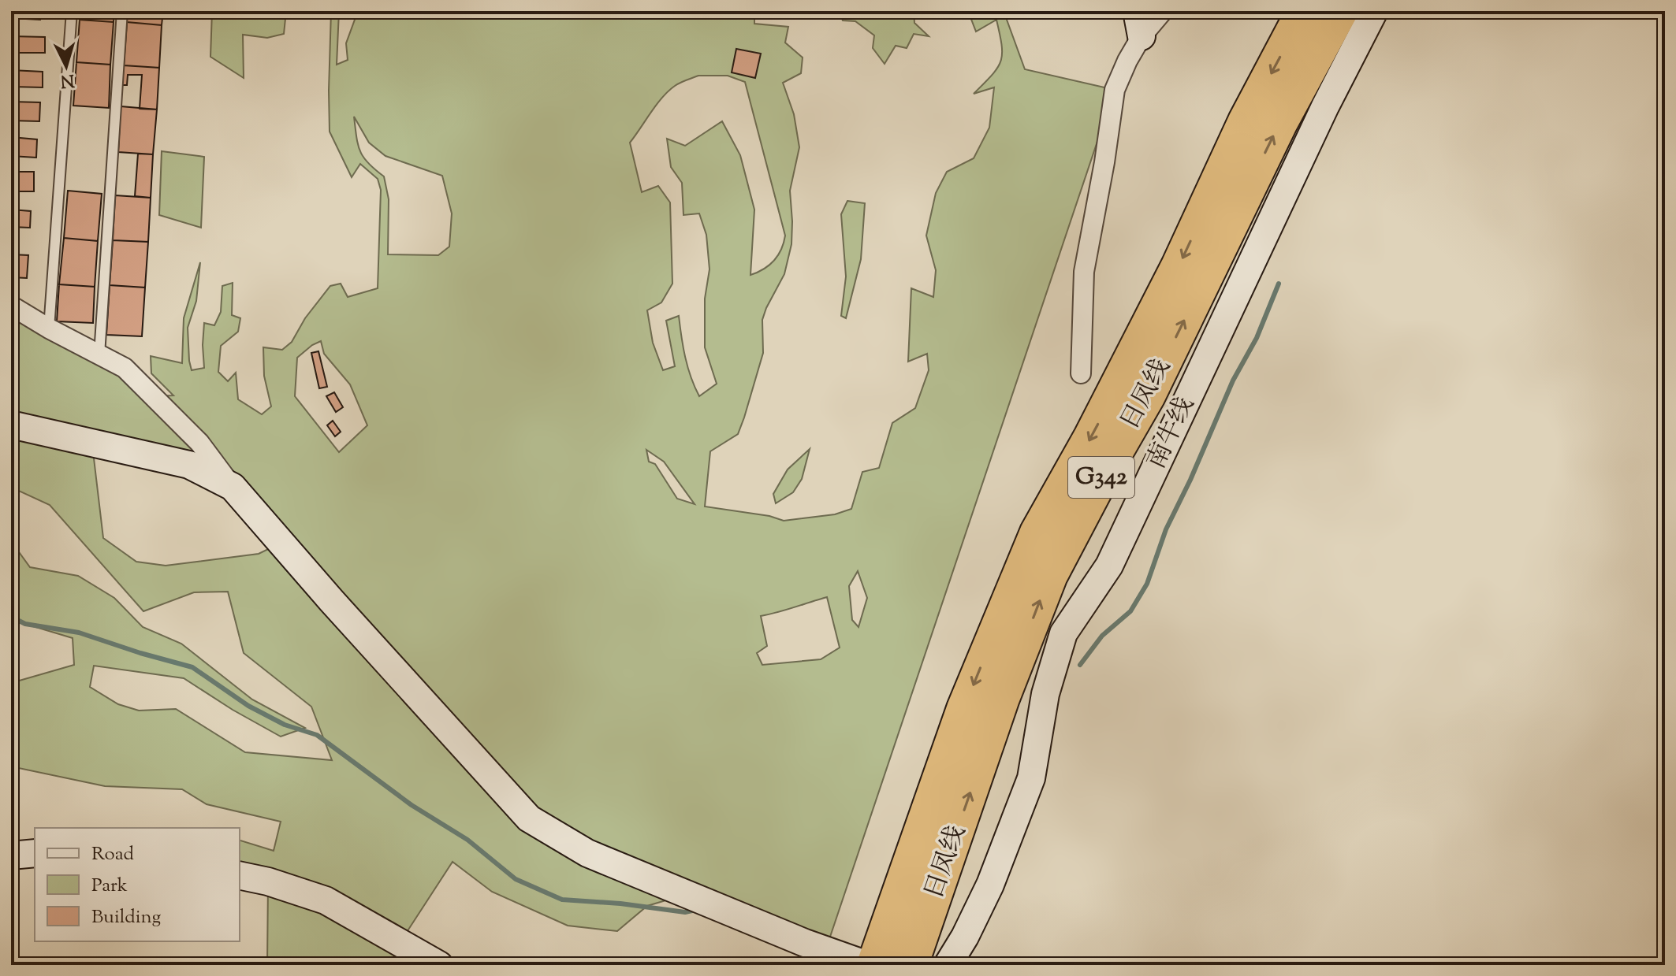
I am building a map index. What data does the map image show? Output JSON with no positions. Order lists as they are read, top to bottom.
{
  "streets": {
    "highway": ["日凤线", "G342"],
    "street": ["南牛线"]
  },
  "legend": ["Road", "Park", "Building"],
  "north": "bottom"
}
